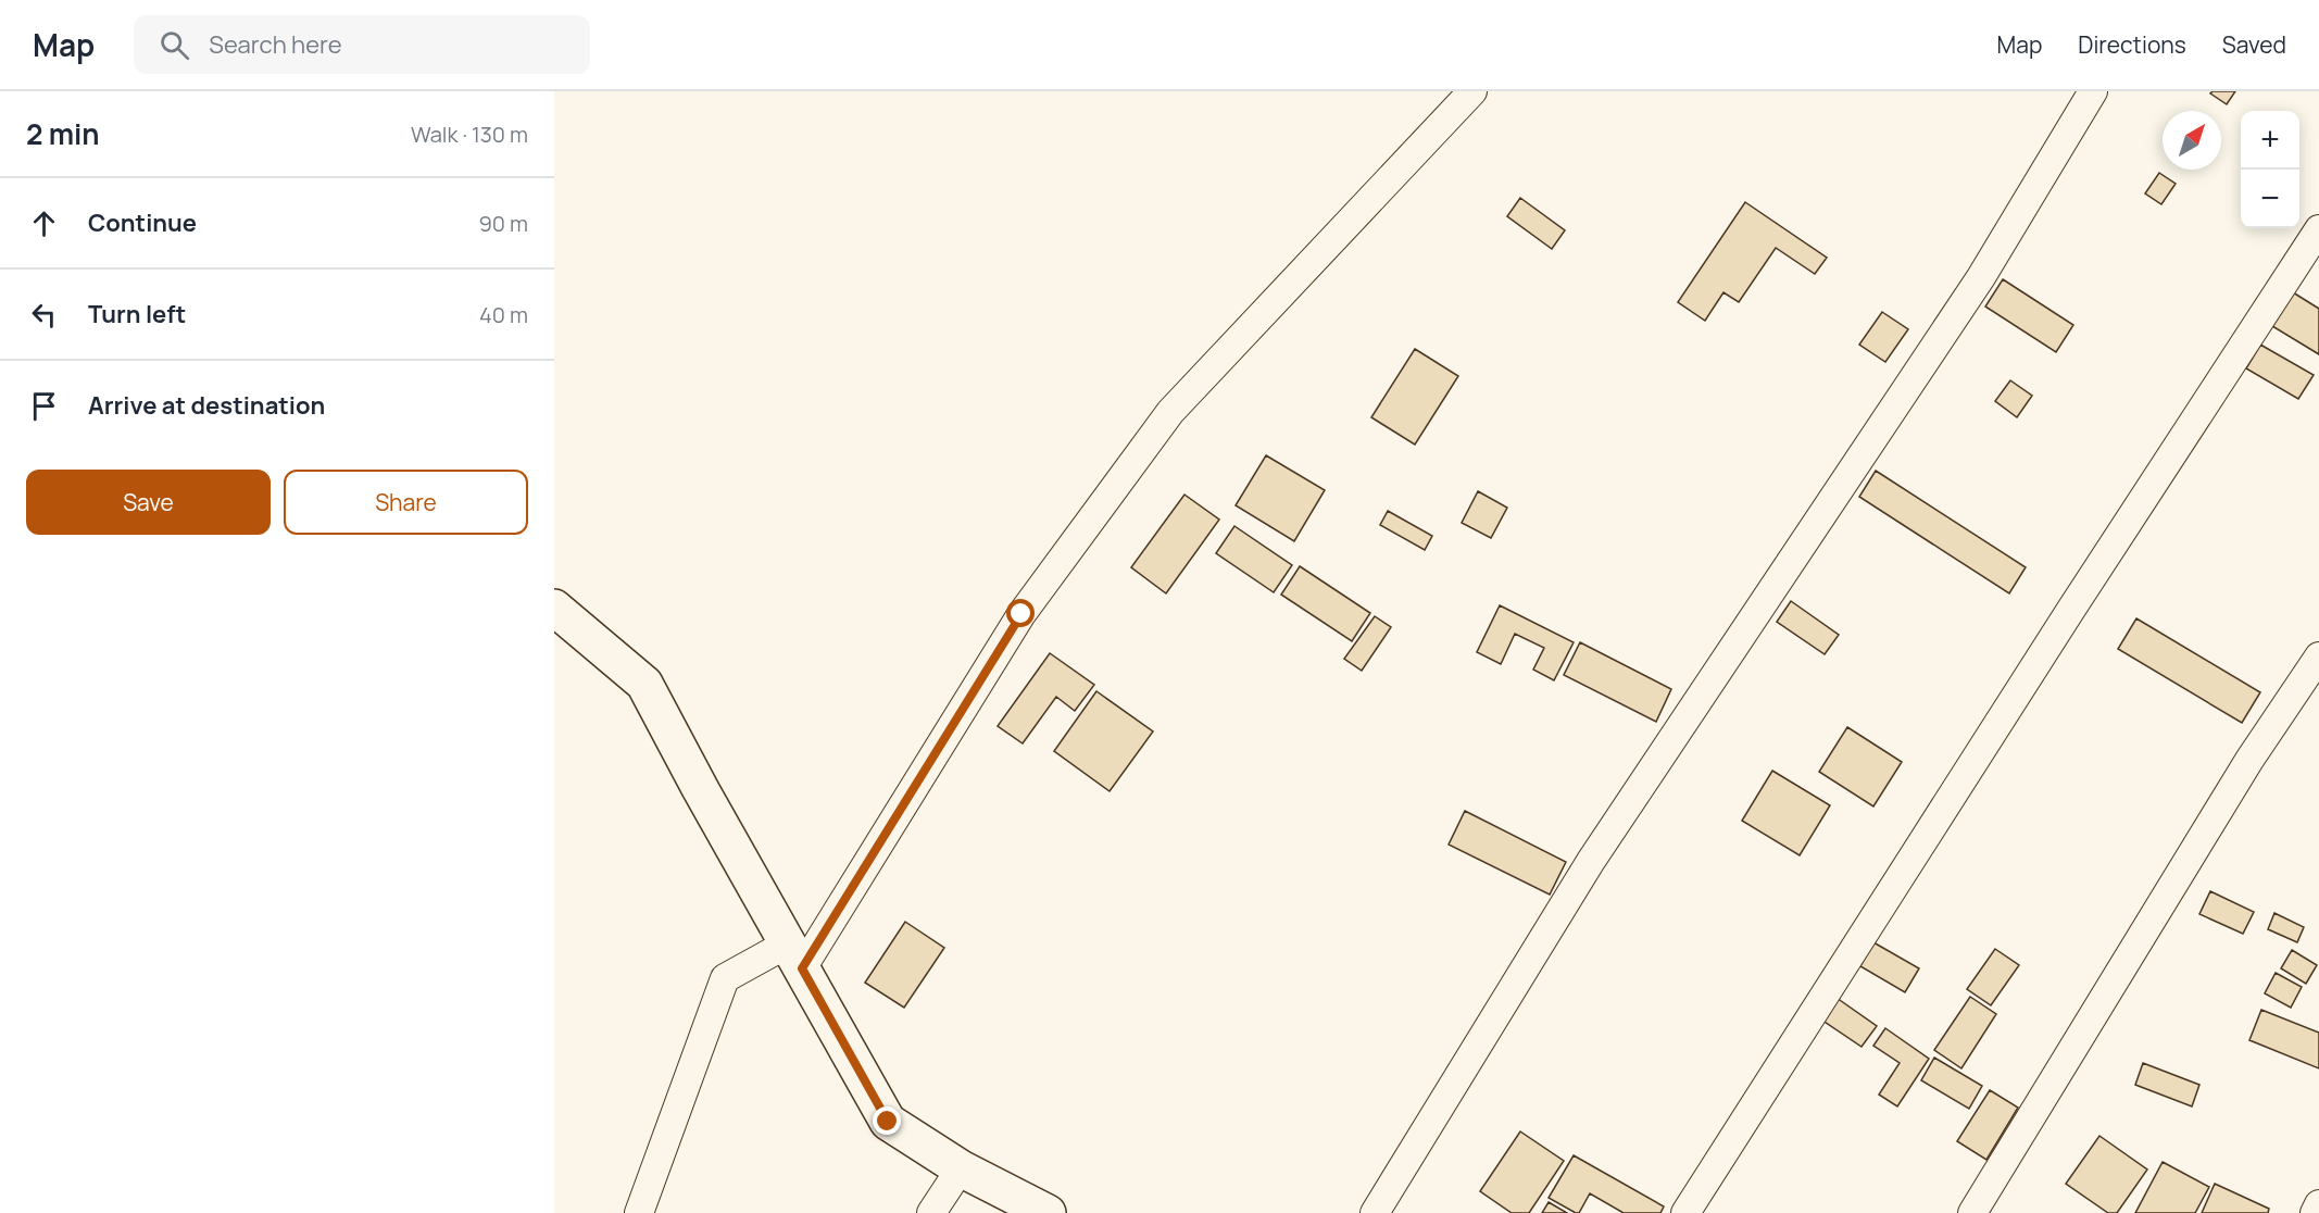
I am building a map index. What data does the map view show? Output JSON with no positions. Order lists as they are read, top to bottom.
{
  "north": "top right",
  "page": {
    "header": "Map",
    "search": "Search here",
    "nav": ["Map", "Directions", "Saved"],
    "heading": ["2 min", "Walk · 130 m"],
    "map_buttons": ["+", "−"],
    "list": [
      ["Continue", "90 m"],
      ["Turn left", "40 m"],
      "Arrive at destination"
    ],
    "buttons": ["Save", "Share"]
  }
}
